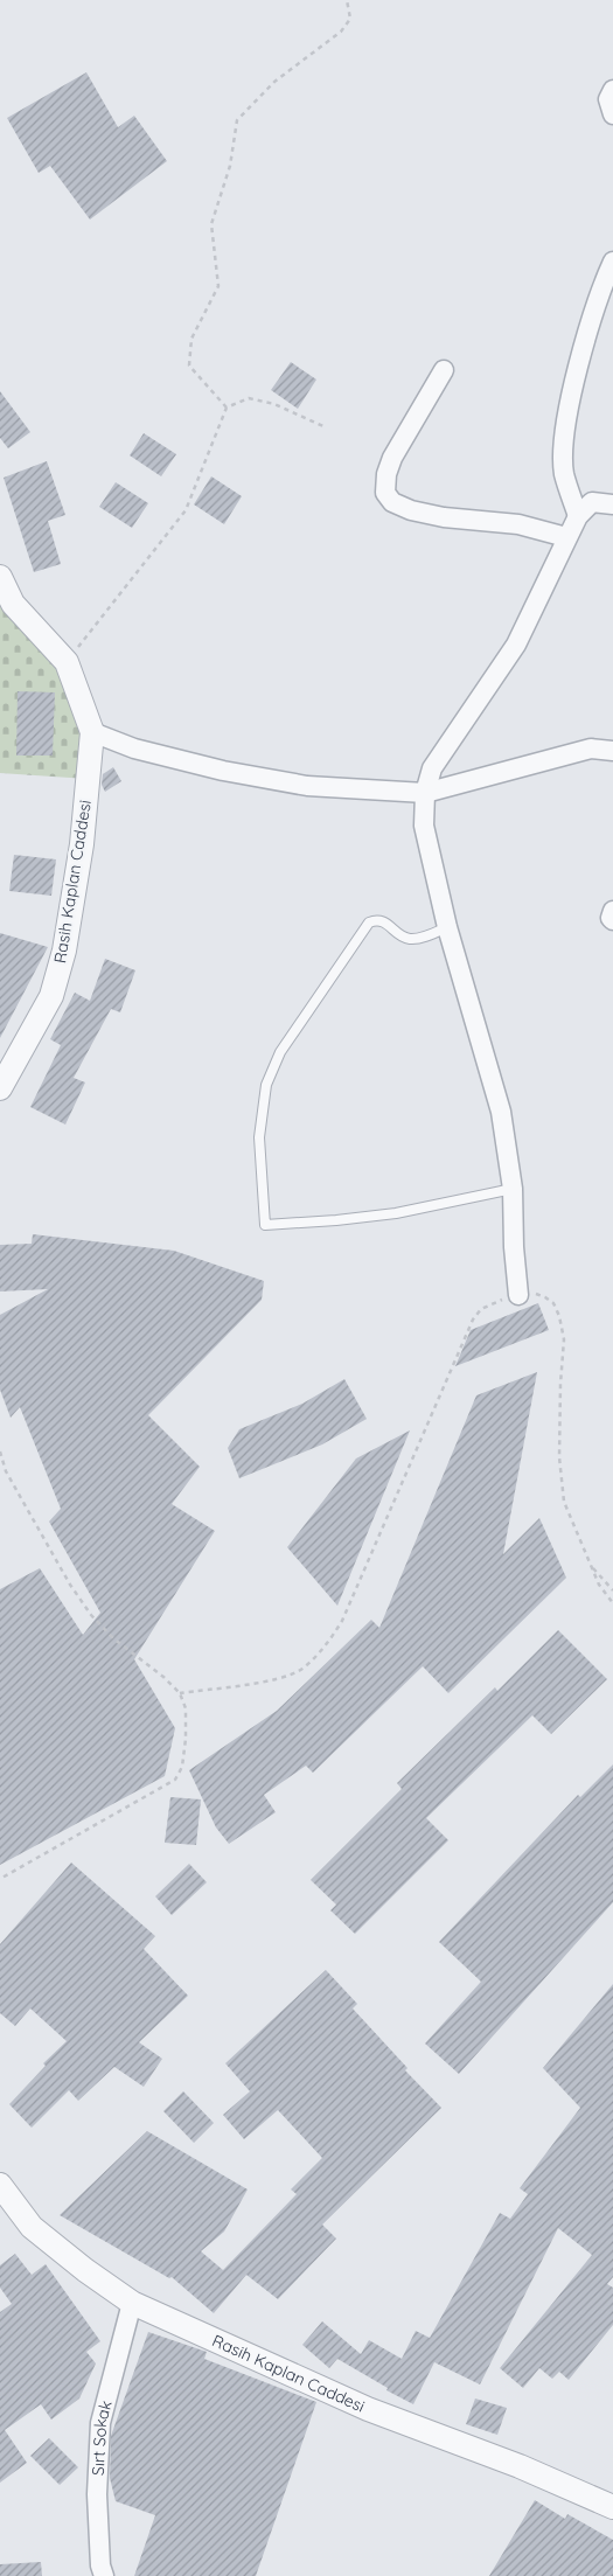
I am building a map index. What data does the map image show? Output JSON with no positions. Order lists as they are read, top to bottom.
{
  "streets": {
    "street": ["Rasih Kaplan Caddesi", "Sırt Sokak"]
  },
  "crossings": [
    ["Rasih Kaplan Caddesi", "Sırt Sokak"]
  ]
}
